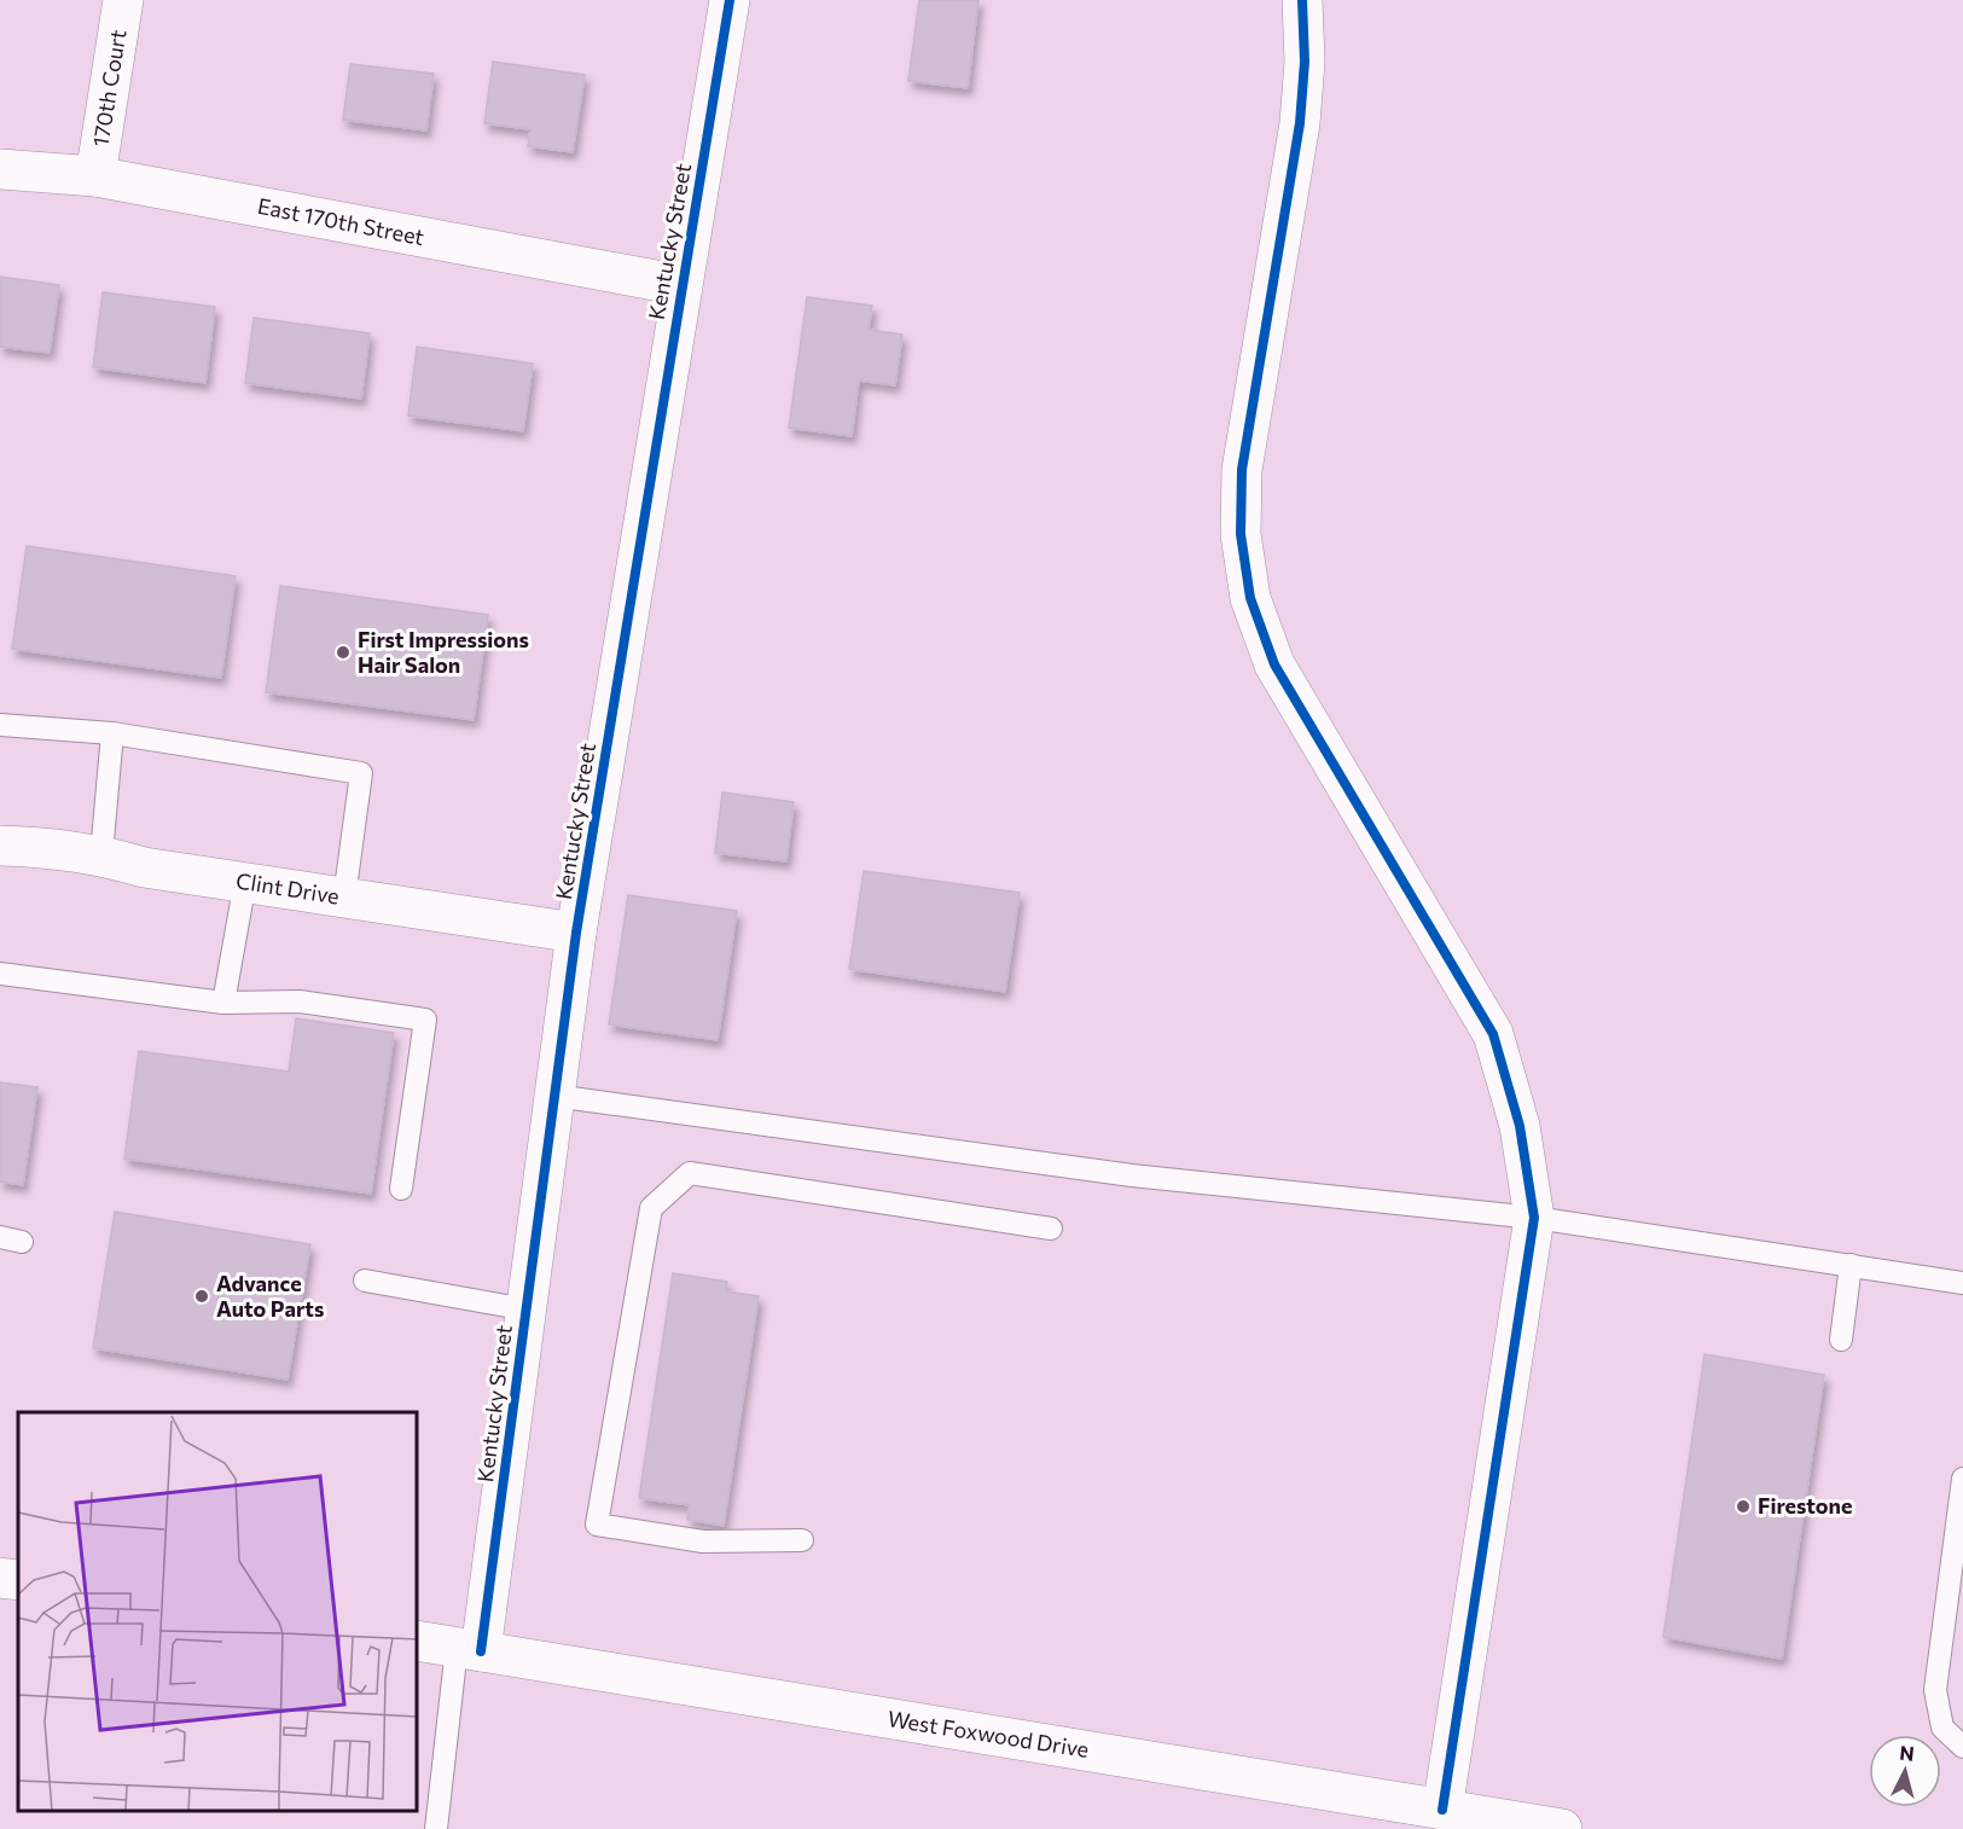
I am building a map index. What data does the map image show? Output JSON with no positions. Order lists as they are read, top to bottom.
{
  "streets": {
    "street": [
      "170th Court",
      "East 170th Street",
      "Kentucky Street",
      "Clint Drive",
      "West Foxwood Drive"
    ]
  },
  "crossings": [
    ["170th Court", "East 170th Street"],
    ["East 170th Street", "Kentucky Street"],
    ["Kentucky Street", "Clint Drive"],
    ["Kentucky Street", "West Foxwood Drive"]
  ],
  "places": ["First Impressions Hair Salon", "Advance Auto Parts", "Firestone"],
  "north": "top"
}
